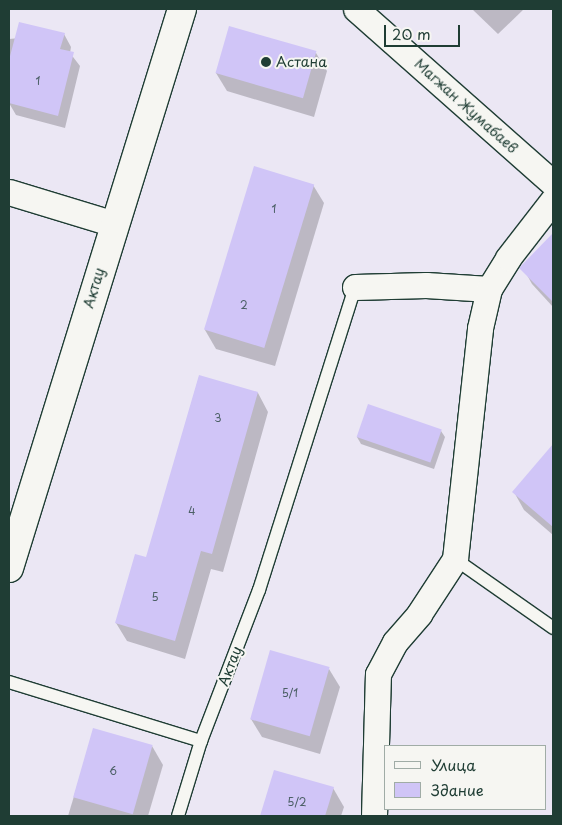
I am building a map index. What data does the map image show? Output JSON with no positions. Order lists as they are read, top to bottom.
{
  "streets": {
    "street": ["Магжан Жумабаев", "Актау"]
  },
  "places": ["Астана"],
  "house_numbers": [
    "1",
    "1",
    "2",
    "3",
    "4",
    "5",
    "5/1",
    "6",
    "5/2"
  ],
  "legend": ["Улица", "Здание"],
  "scale_bar": "20 m"
}
